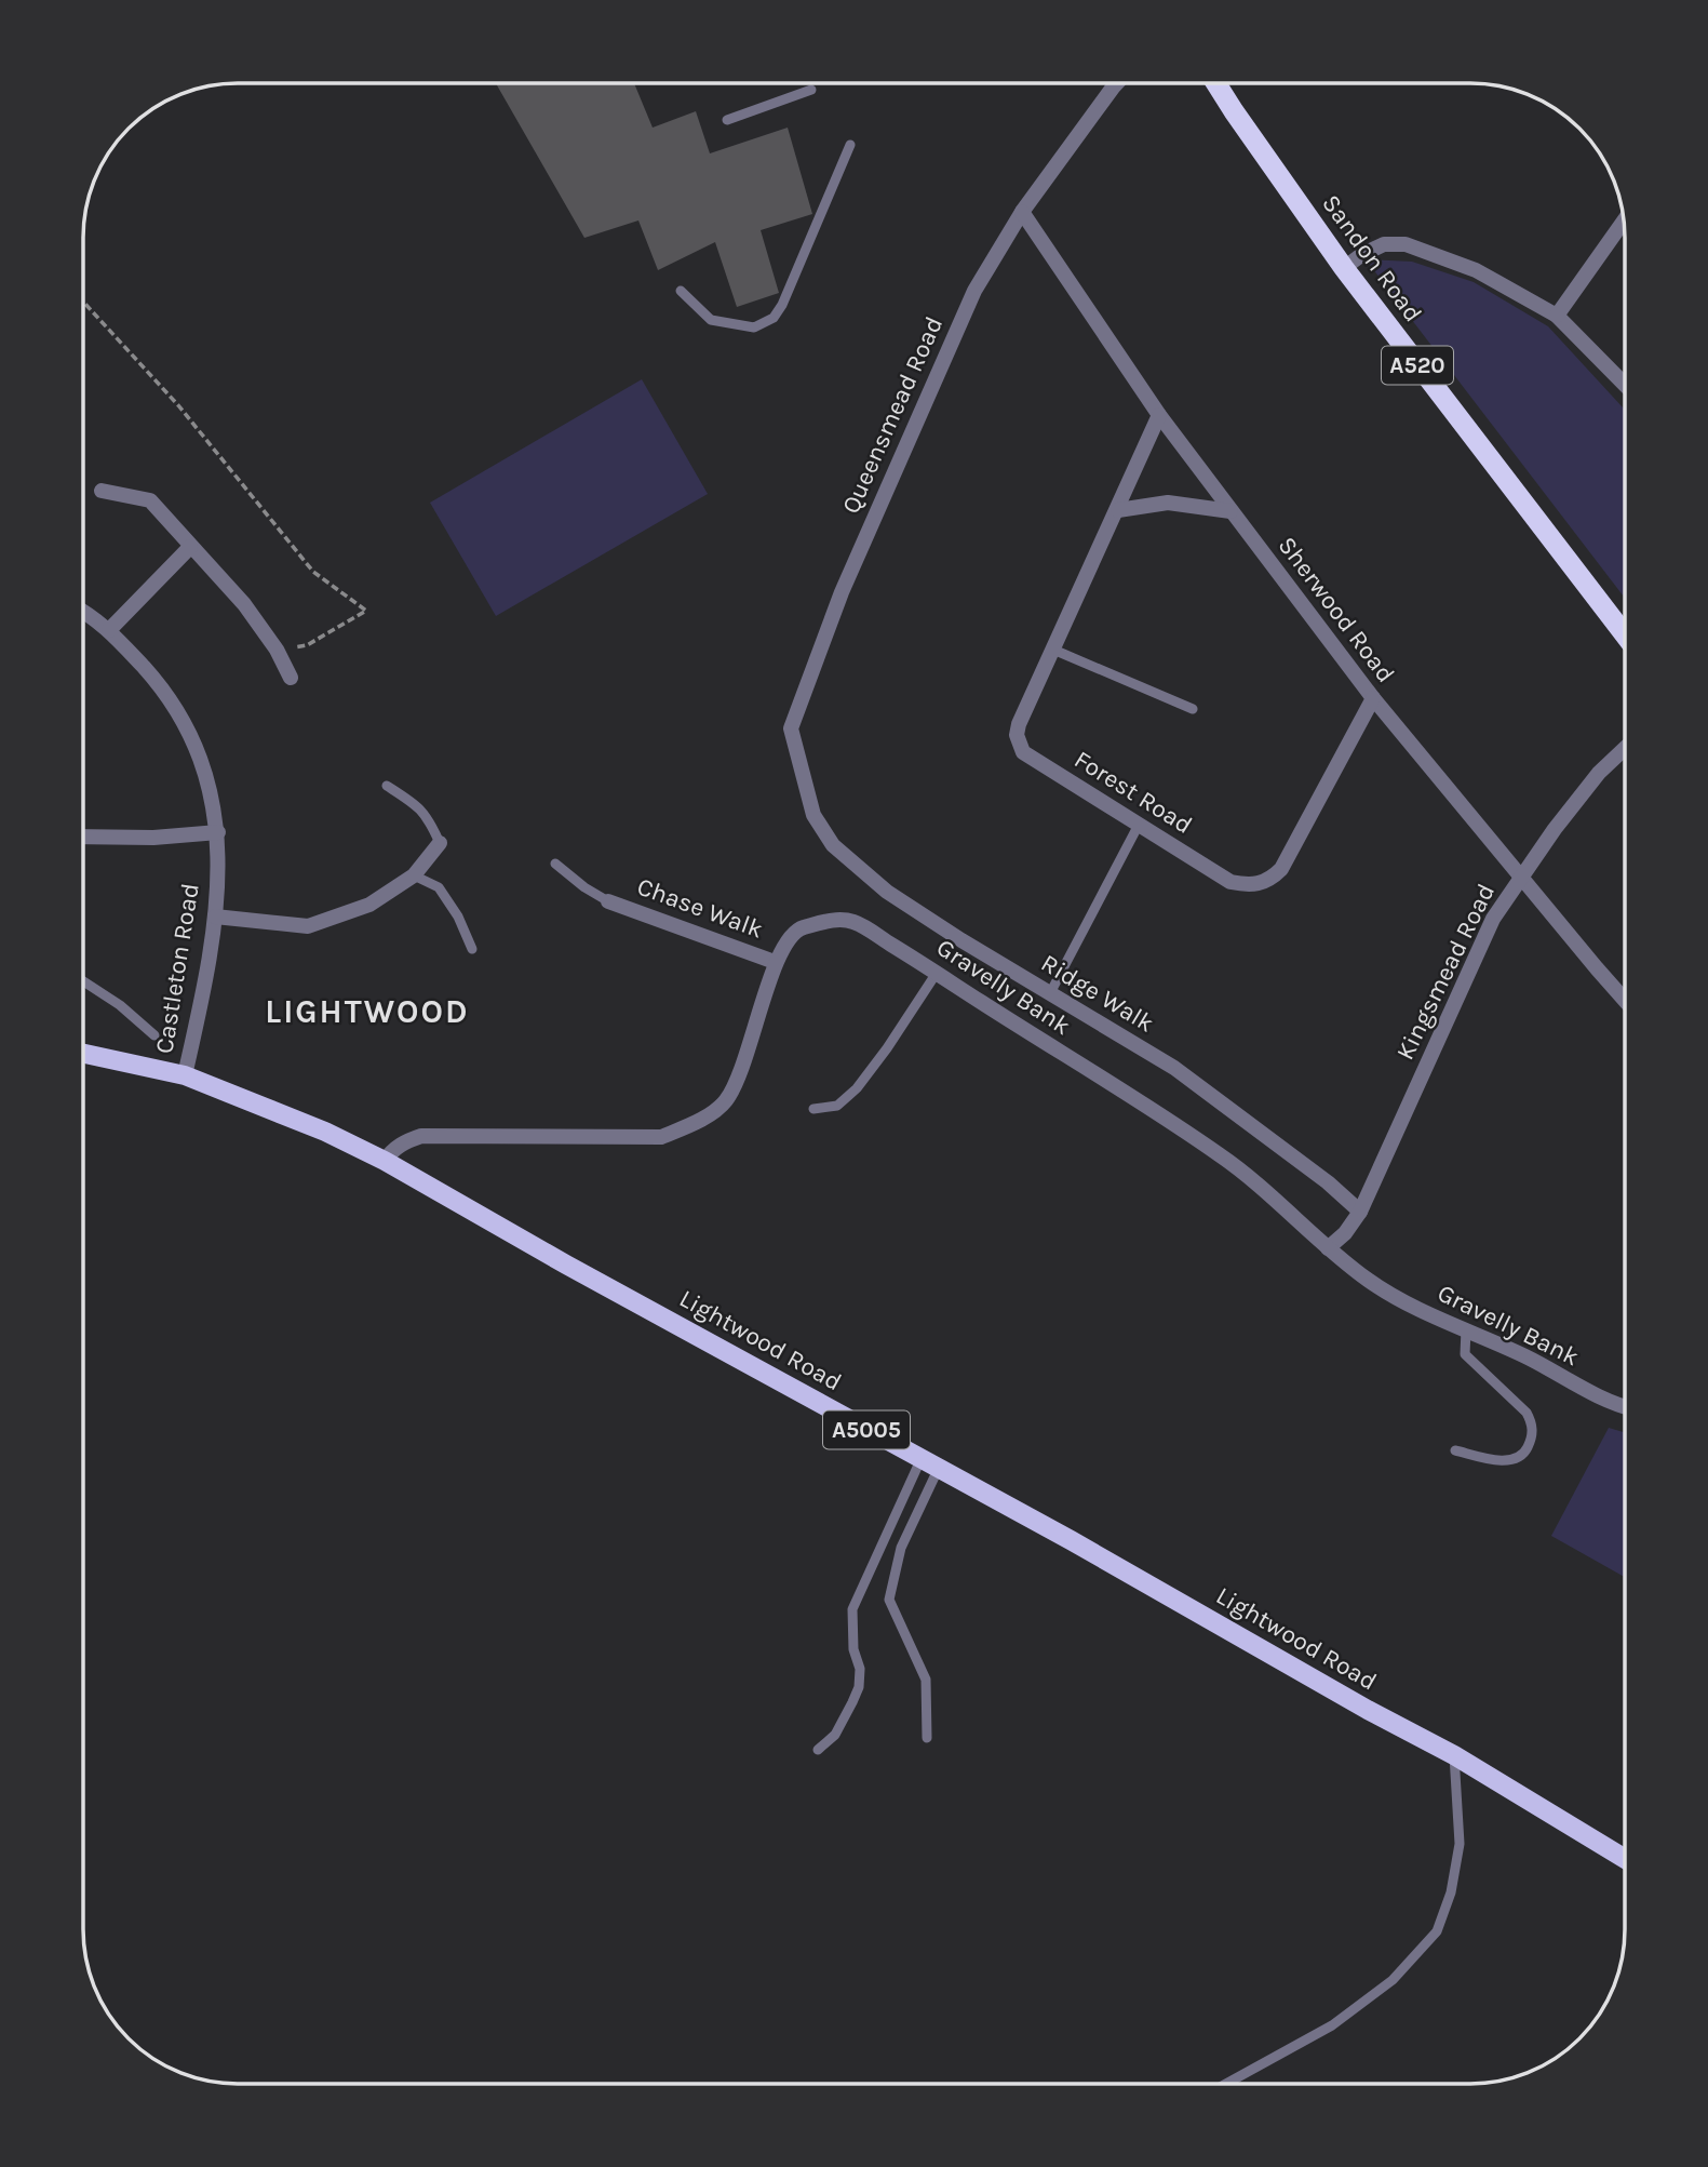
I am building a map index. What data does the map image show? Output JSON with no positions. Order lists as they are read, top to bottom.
{
  "streets": {
    "highway": ["Sandon Road", "A520"],
    "main road": ["Lightwood Road", "A5005"],
    "street": [
      "Queensmead Road",
      "Sherwood Road",
      "Forest Road",
      "Chase Walk",
      "Castleton Road",
      "Kingsmead Road",
      "Gravelly Bank",
      "Ridge Walk"
    ]
  },
  "crossings": [
    ["Queensmead Road", "Sherwood Road"],
    ["Queensmead Road", "Ridge Walk"],
    ["Sherwood Road", "Forest Road"],
    ["Sherwood Road", "Kingsmead Road"],
    ["Chase Walk", "Gravelly Bank"],
    ["Castleton Road", "Lightwood Road"],
    ["Kingsmead Road", "Gravelly Bank"],
    ["Kingsmead Road", "Ridge Walk"],
    ["Gravelly Bank", "Lightwood Road"]
  ],
  "districts": ["LIGHTWOOD"]
}
